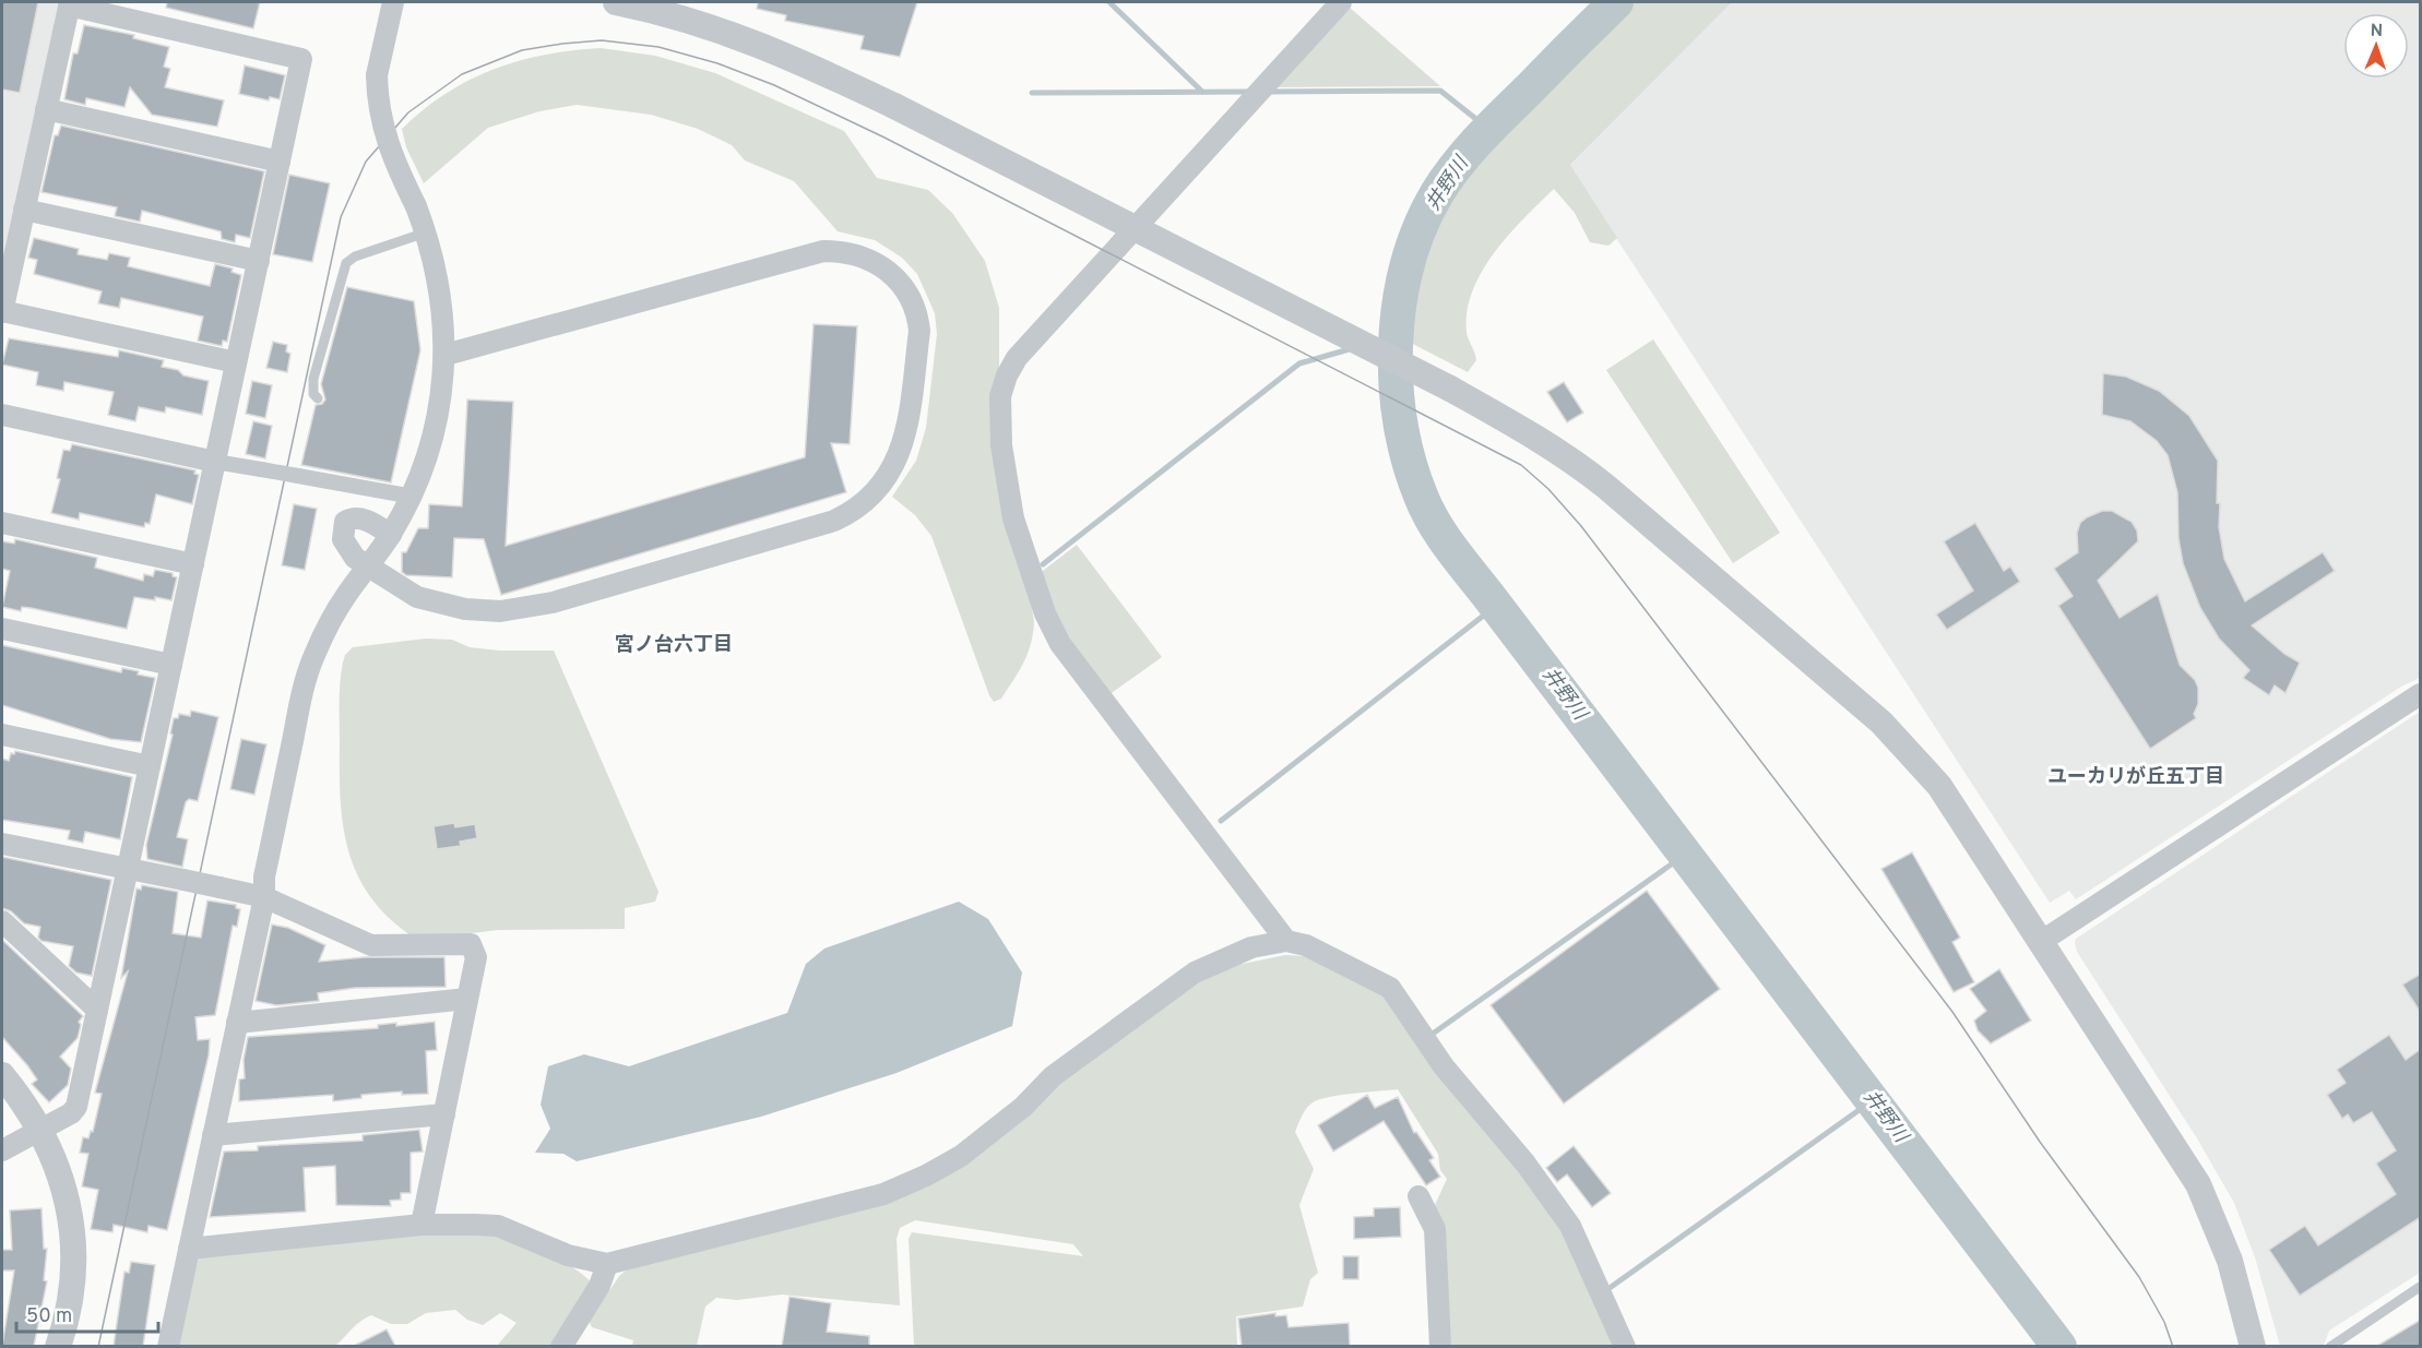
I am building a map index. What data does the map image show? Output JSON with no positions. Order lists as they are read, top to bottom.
{
  "districts": ["宮ノ台六丁目", "ユーカリが丘五丁目"],
  "water": ["井野川"],
  "scale_bar": "50 m",
  "north": "top"
}
